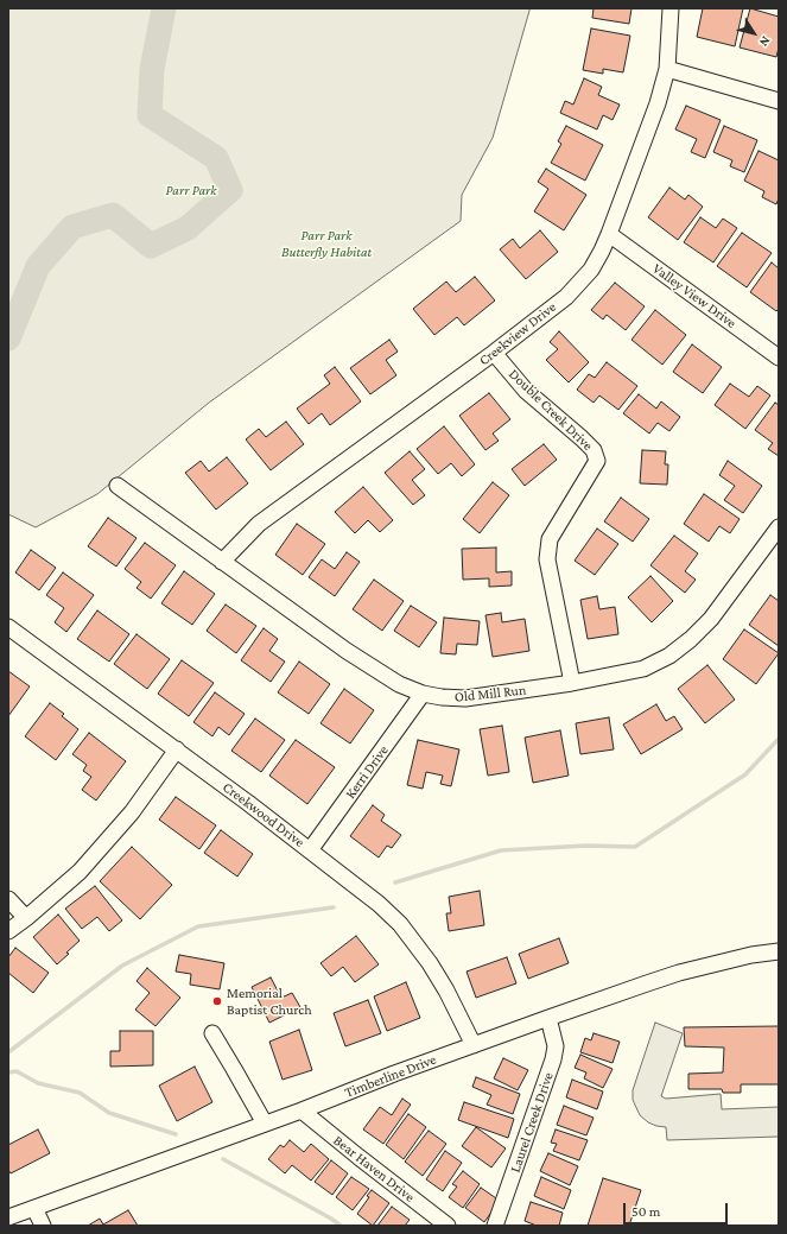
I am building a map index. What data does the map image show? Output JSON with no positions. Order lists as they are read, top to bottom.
{
  "streets": {
    "street": [
      "Valley View Drive",
      "Creekview Drive",
      "Double Creek Drive",
      "Old Mill Run",
      "Kerri Drive",
      "Creekwood Drive",
      "Timberline Drive",
      "Laurel Creek Drive",
      "Bear Haven Drive"
    ]
  },
  "crossings": [
    ["Valley View Drive", "Creekview Drive"],
    ["Creekview Drive", "Double Creek Drive"],
    ["Creekview Drive", "Old Mill Run"],
    ["Double Creek Drive", "Old Mill Run"],
    ["Old Mill Run", "Kerri Drive"],
    ["Kerri Drive", "Creekwood Drive"],
    ["Creekwood Drive", "Timberline Drive"],
    ["Timberline Drive", "Laurel Creek Drive"],
    ["Timberline Drive", "Bear Haven Drive"]
  ],
  "parks": ["Parr Park", "Parr Park Butterfly Habitat"],
  "places": ["Memorial Baptist Church"],
  "scale_bar": "50 m",
  "north": "bottom right"
}
